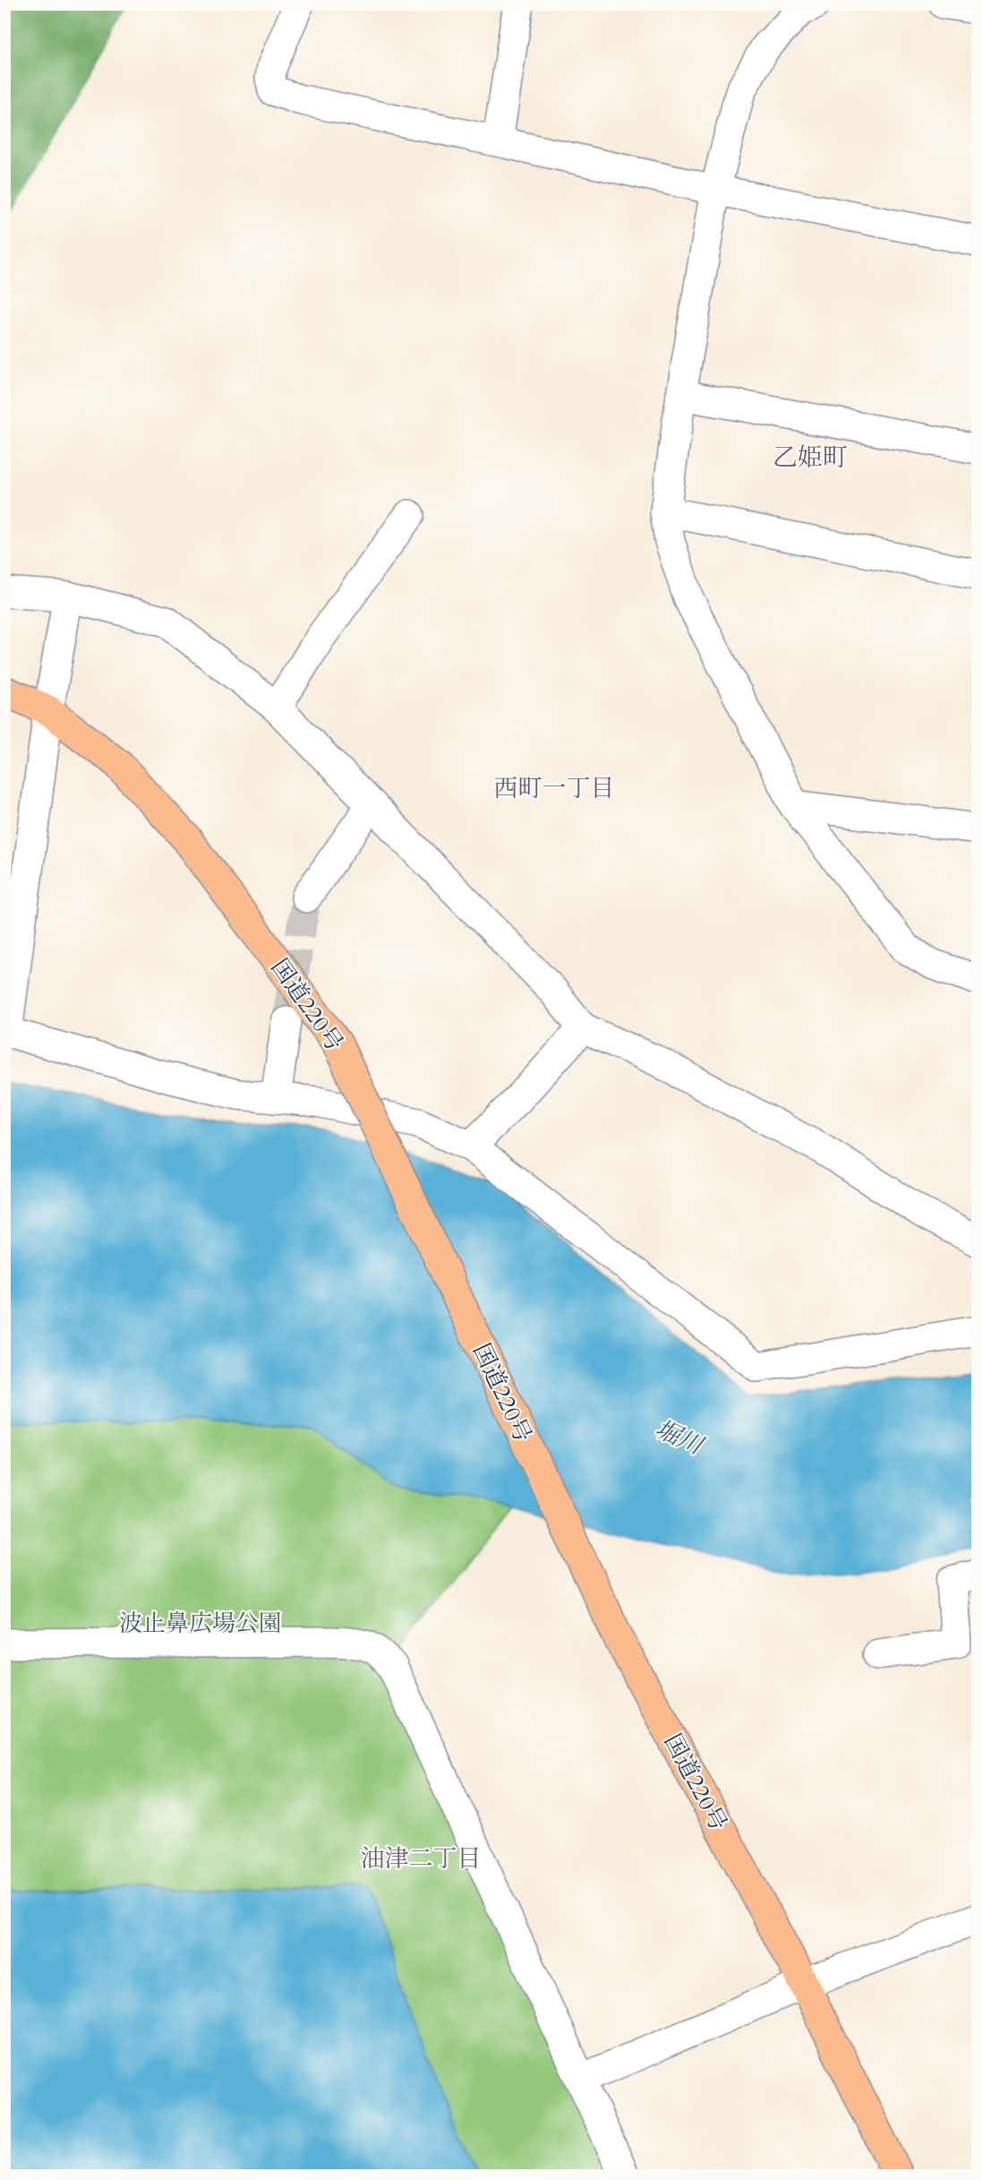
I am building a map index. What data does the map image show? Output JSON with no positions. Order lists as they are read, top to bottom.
{
  "streets": {
    "highway": ["国道220号"]
  },
  "districts": ["乙姫町", "西町一丁目", "油津二丁目"],
  "water": ["堀川"],
  "parks": ["波止鼻広場公園"]
}
